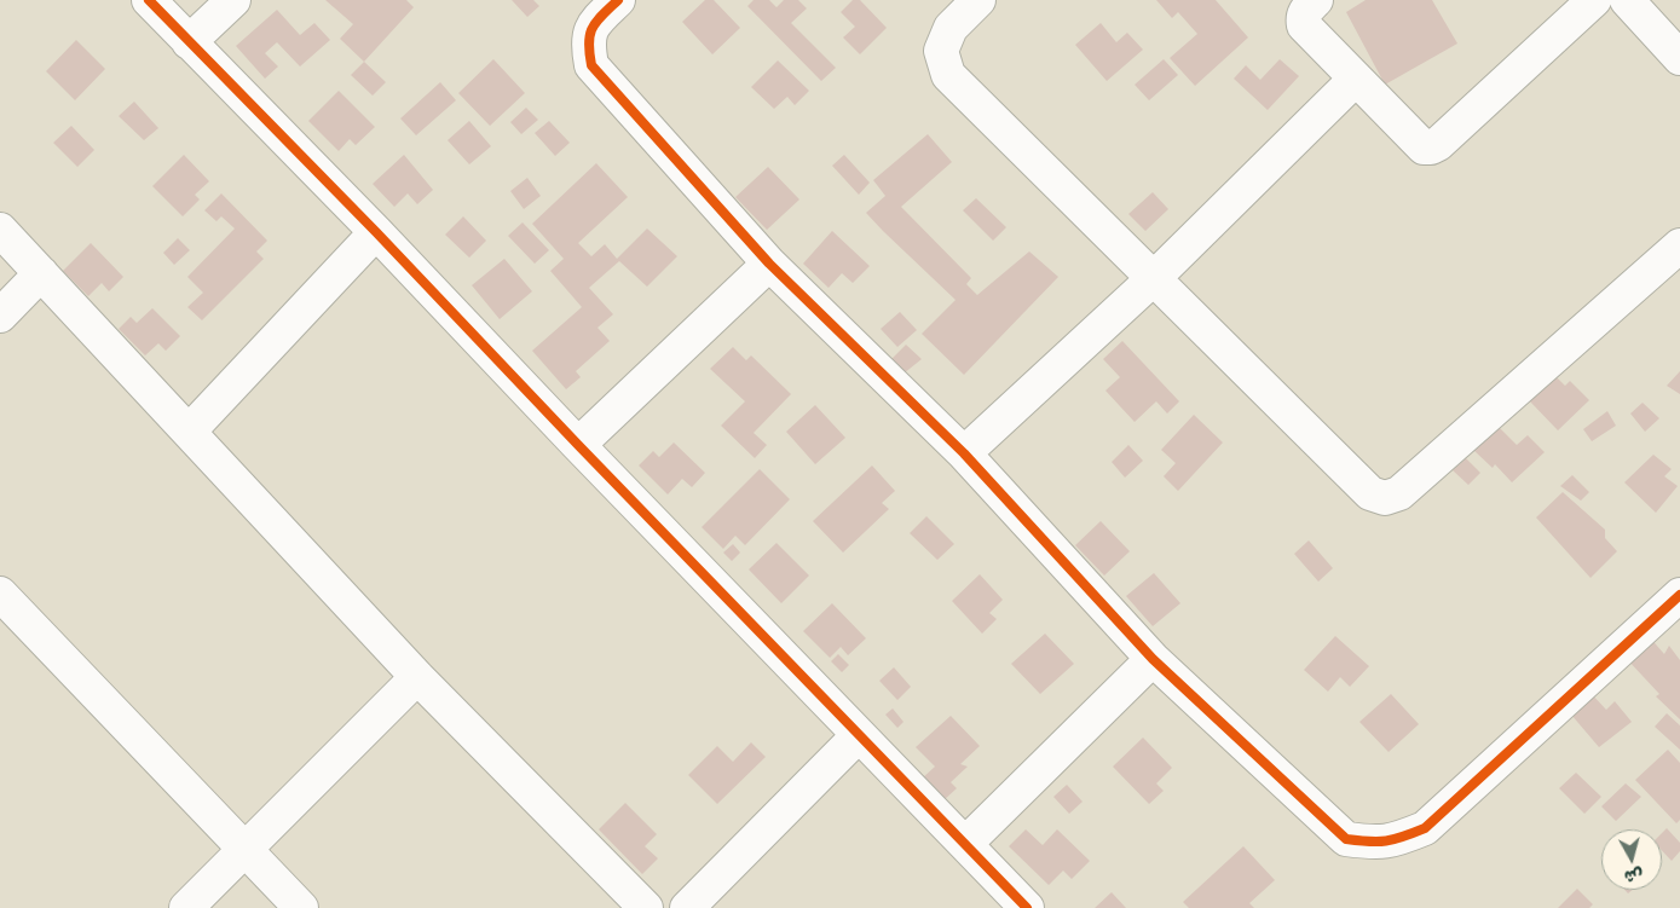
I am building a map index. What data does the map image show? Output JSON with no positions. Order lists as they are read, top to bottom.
{
  "north": "bottom"
}
